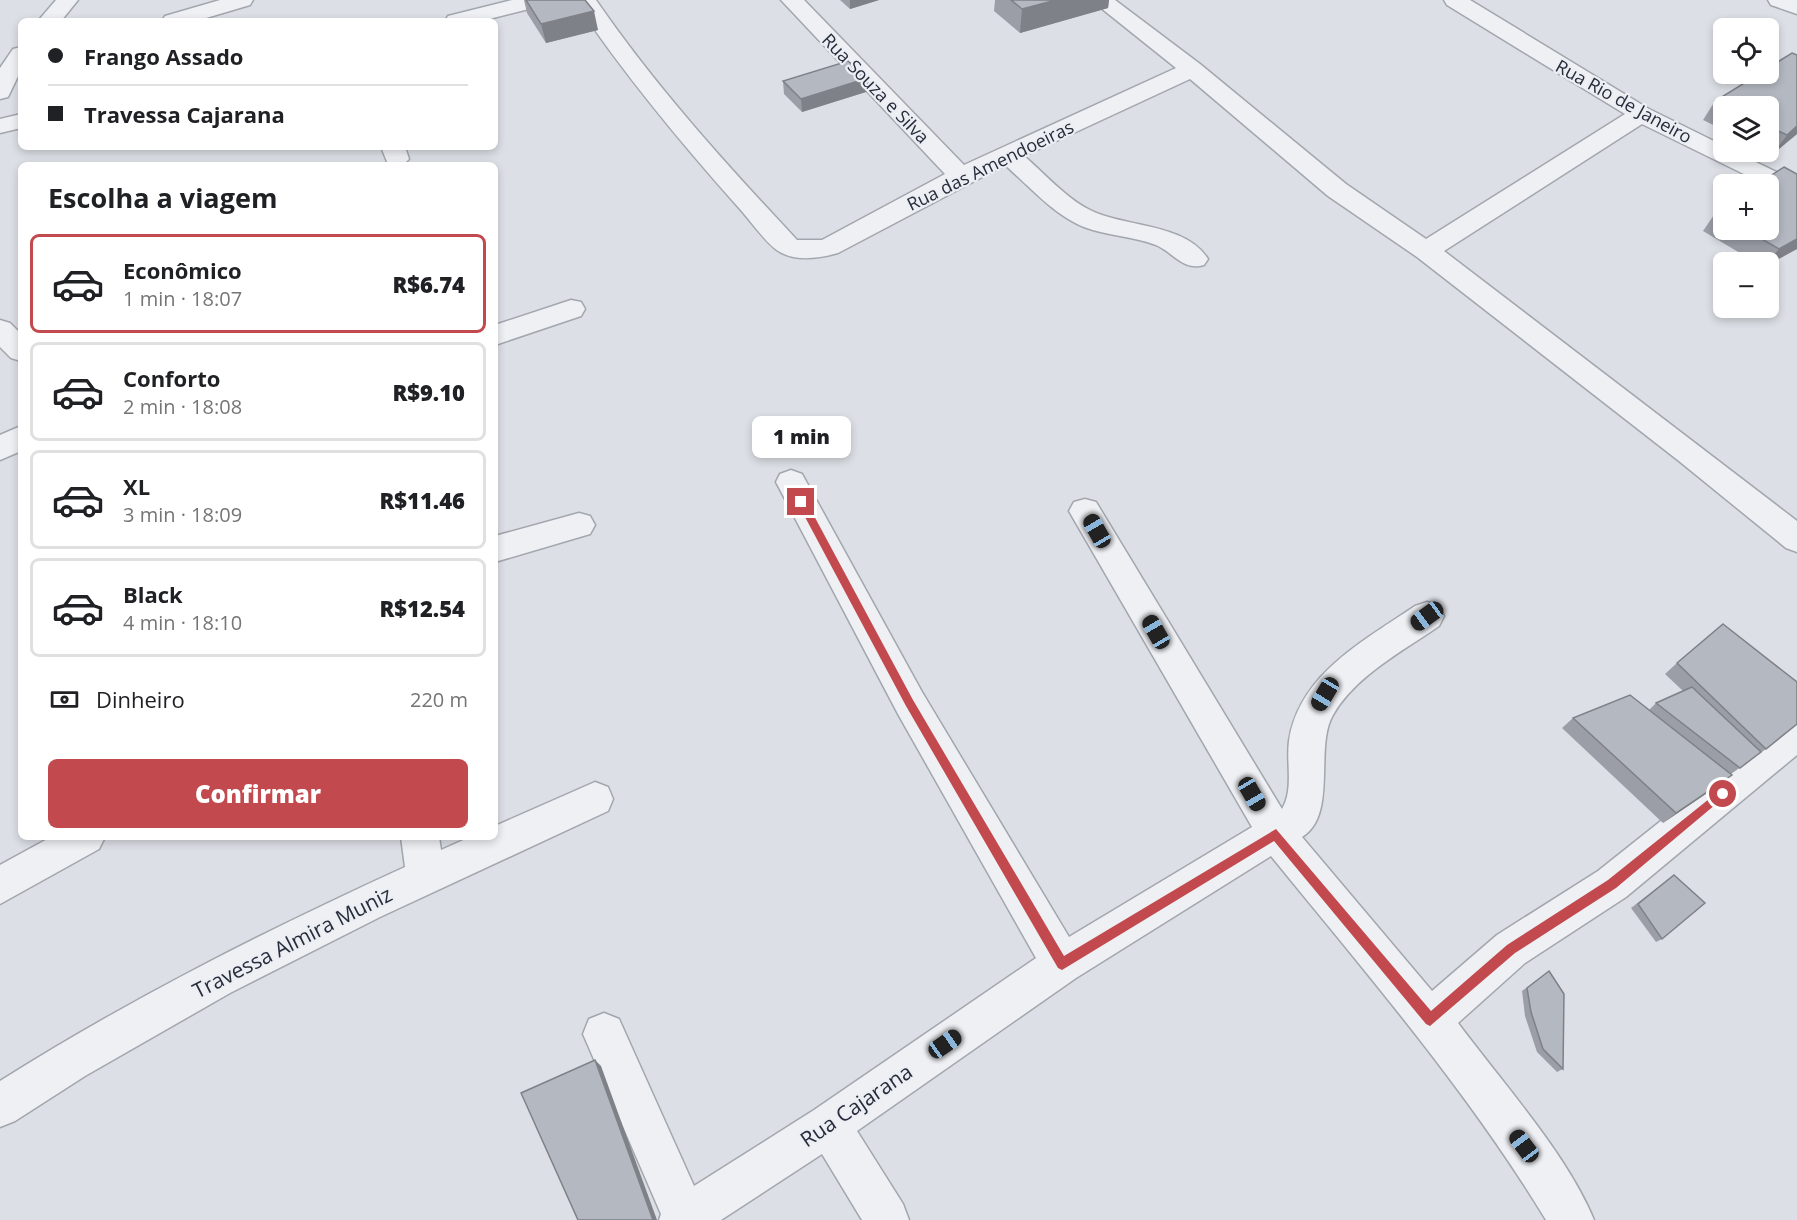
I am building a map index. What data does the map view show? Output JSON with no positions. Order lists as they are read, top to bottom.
{
  "streets": {
    "street": [
      "Rua Souza e Silva",
      "Rua Rio de Janeiro",
      "Rua das Amendoeiras",
      "Travessa Almira Muniz",
      "Rua Cajarana"
    ]
  },
  "crossings": [
    ["Rua Souza e Silva", "Rua das Amendoeiras"]
  ],
  "page": {
    "map_buttons": ["+", "−"],
    "banner": ["Frango Assado", "Travessa Cajarana"],
    "heading": "Escolha a viagem",
    "list": [
      {
        "name": "Econômico",
        "note": "1 min · 18:07",
        "value": "R$6.74"
      },
      {
        "name": "Conforto",
        "note": "2 min · 18:08",
        "value": "R$9.10"
      },
      {
        "name": "XL",
        "note": "3 min · 18:09",
        "value": "R$11.46"
      },
      {
        "name": "Black",
        "note": "4 min · 18:10",
        "value": "R$12.54"
      }
    ],
    "bubble": "1 min",
    "pay": ["Dinheiro", "220 m"],
    "buttons": "Confirmar"
  }
}
